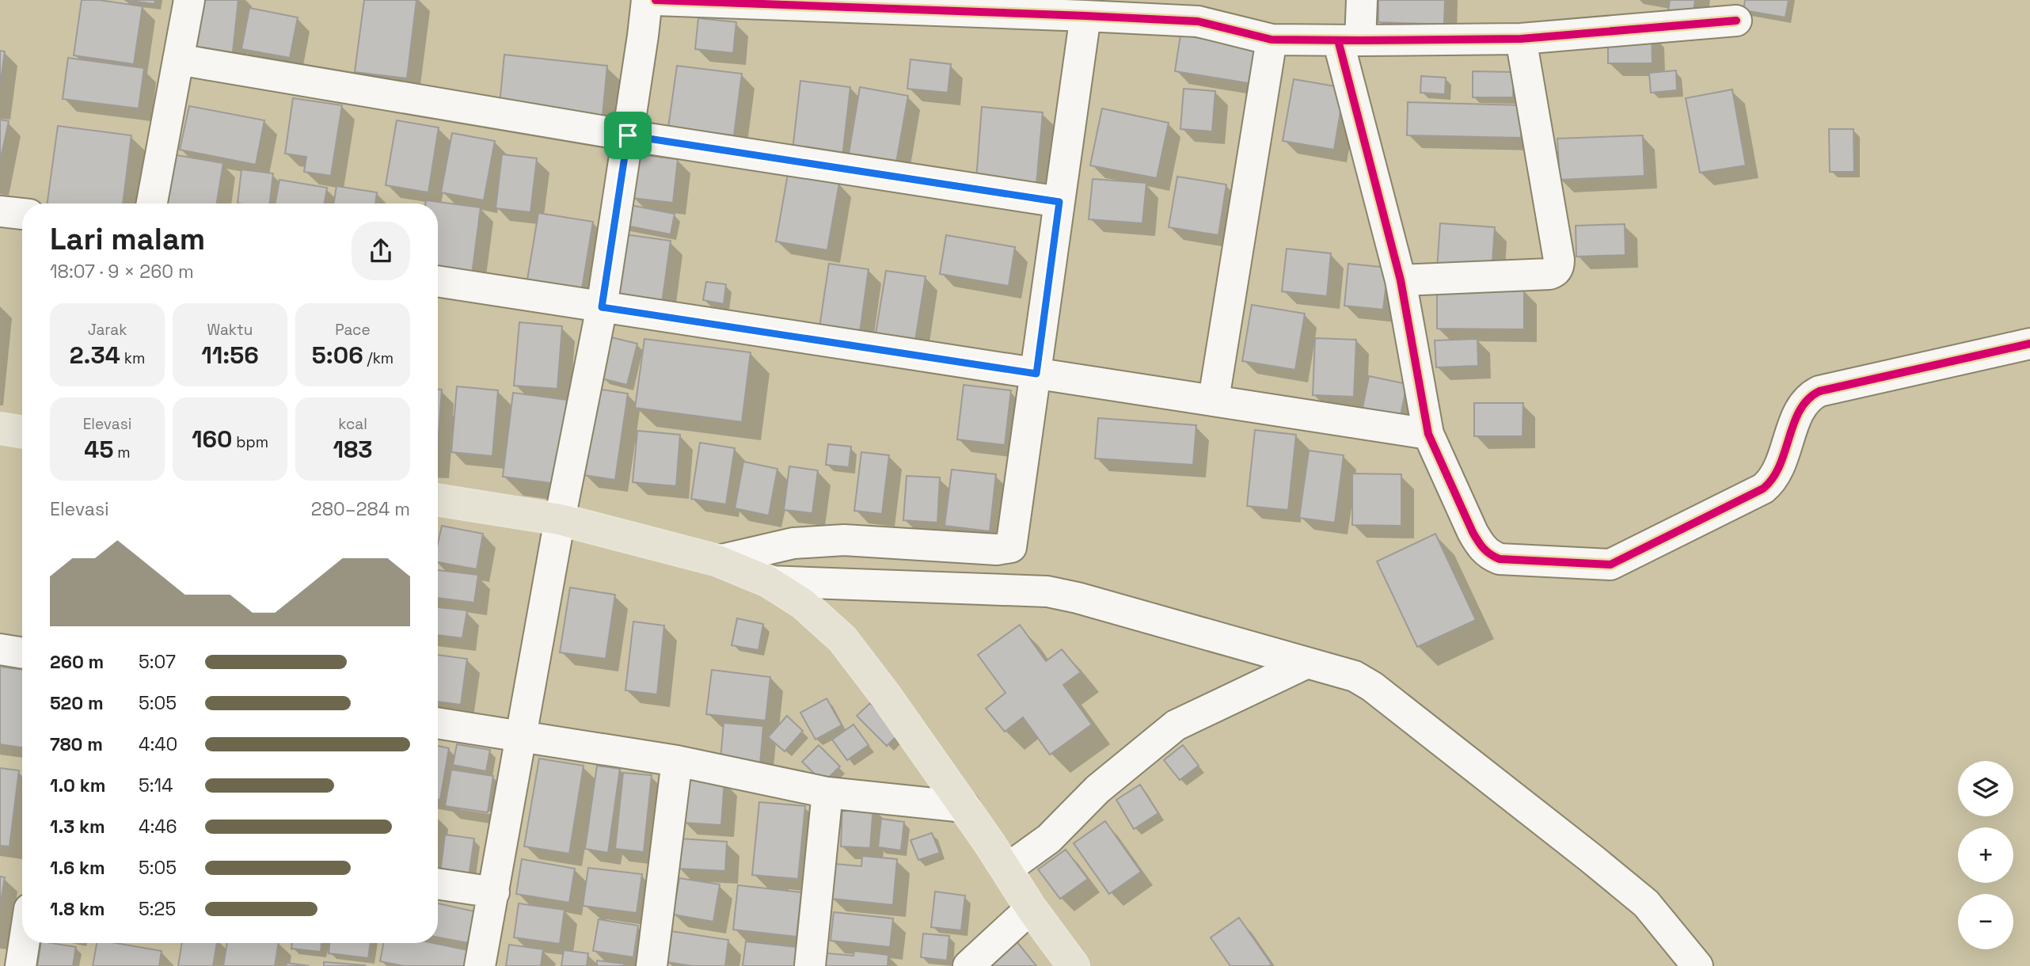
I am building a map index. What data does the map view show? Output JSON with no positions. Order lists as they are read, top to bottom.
{
  "page": {
    "heading": ["Lari malam", "18:07 · 9 × 260 m"],
    "stats": [
      ["Jarak", "2.34 km"],
      ["Waktu", "11:56"],
      ["Pace", "5:06 /km"],
      ["Elevasi", "45 m"],
      ["160 bpm"],
      ["kcal", "183"]
    ],
    "chart": ["Elevasi", "280–284 m"],
    "list": [
      {
        "name": "260 m",
        "note": "5:07"
      },
      {
        "name": "520 m",
        "note": "5:05"
      },
      {
        "name": "780 m",
        "note": "4:40"
      },
      {
        "name": "1.0 km",
        "note": "5:14"
      },
      {
        "name": "1.3 km",
        "note": "4:46"
      },
      {
        "name": "1.6 km",
        "note": "5:05"
      },
      {
        "name": "1.8 km",
        "note": "5:25"
      }
    ],
    "map_buttons": ["+", "−"]
  }
}
